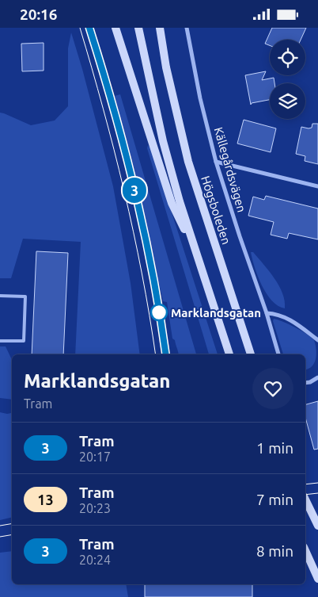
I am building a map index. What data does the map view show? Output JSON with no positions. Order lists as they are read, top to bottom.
{
  "streets": {
    "main road": ["Högsboleden"],
    "street": ["Källegårdsvägen"]
  },
  "places": ["Marklandsgatan"],
  "lines": ["tram line 3"],
  "page": {
    "status": "20:16",
    "on_map": "3",
    "heading": ["Marklandsgatan", "Tram"],
    "list": [
      {
        "mark": "3",
        "name": "Tram",
        "note": "20:17",
        "value": "1 min"
      },
      {
        "mark": "13",
        "name": "Tram",
        "note": "20:23",
        "value": "7 min"
      },
      {
        "mark": "3",
        "name": "Tram",
        "note": "20:24",
        "value": "8 min"
      }
    ]
  }
}
